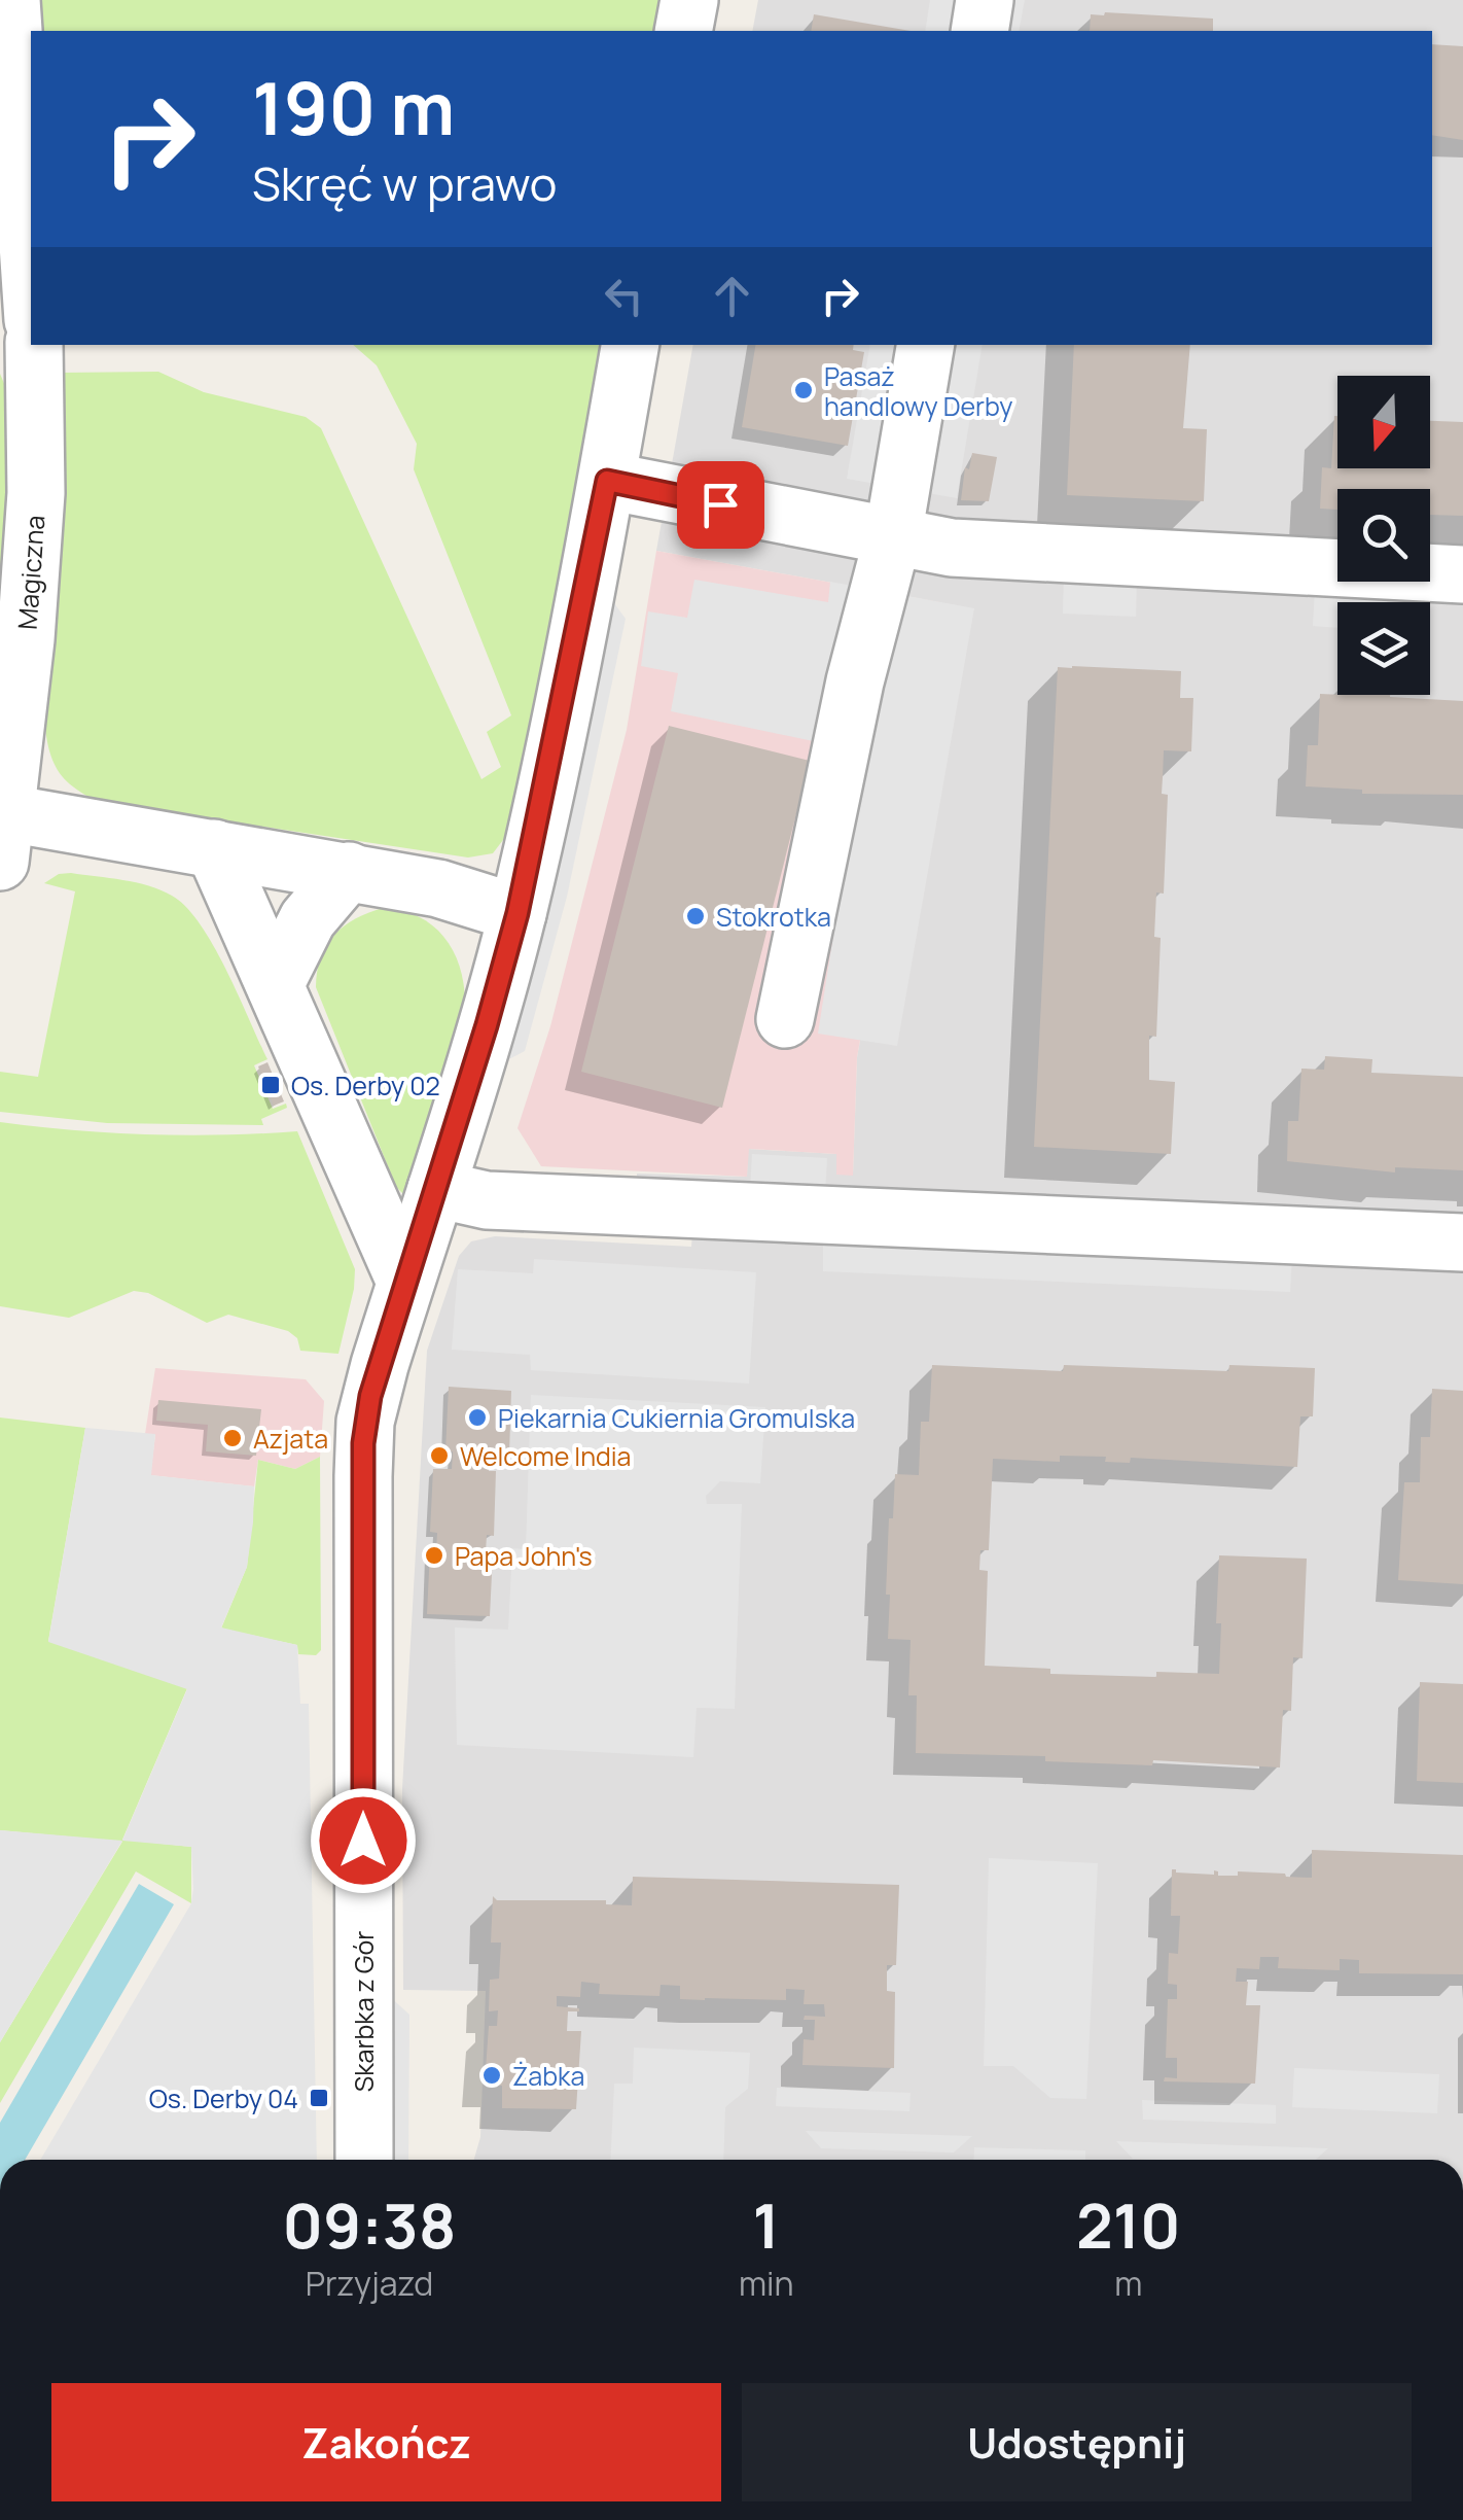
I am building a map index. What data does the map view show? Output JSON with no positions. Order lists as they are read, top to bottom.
{
  "streets": {
    "street": ["Magiczna", "Skarbka z Gór"]
  },
  "places": {
    "other": [
      "Pasaż handlowy Derby",
      "Stokrotka",
      "Piekarnia Cukiernia Gromulska",
      "Azjata",
      "Welcome India",
      "Papa John's",
      "Żabka"
    ],
    "transit": ["Os. Derby 02", "Os. Derby 04"]
  },
  "north": "bottom",
  "page": {
    "turn": ["190 m", "Skręć w prawo"],
    "eta": [
      "09:38",
      "Przyjazd",
      "1",
      "min",
      "210",
      "m"
    ],
    "buttons": ["Zakończ", "Udostępnij"]
  }
}
